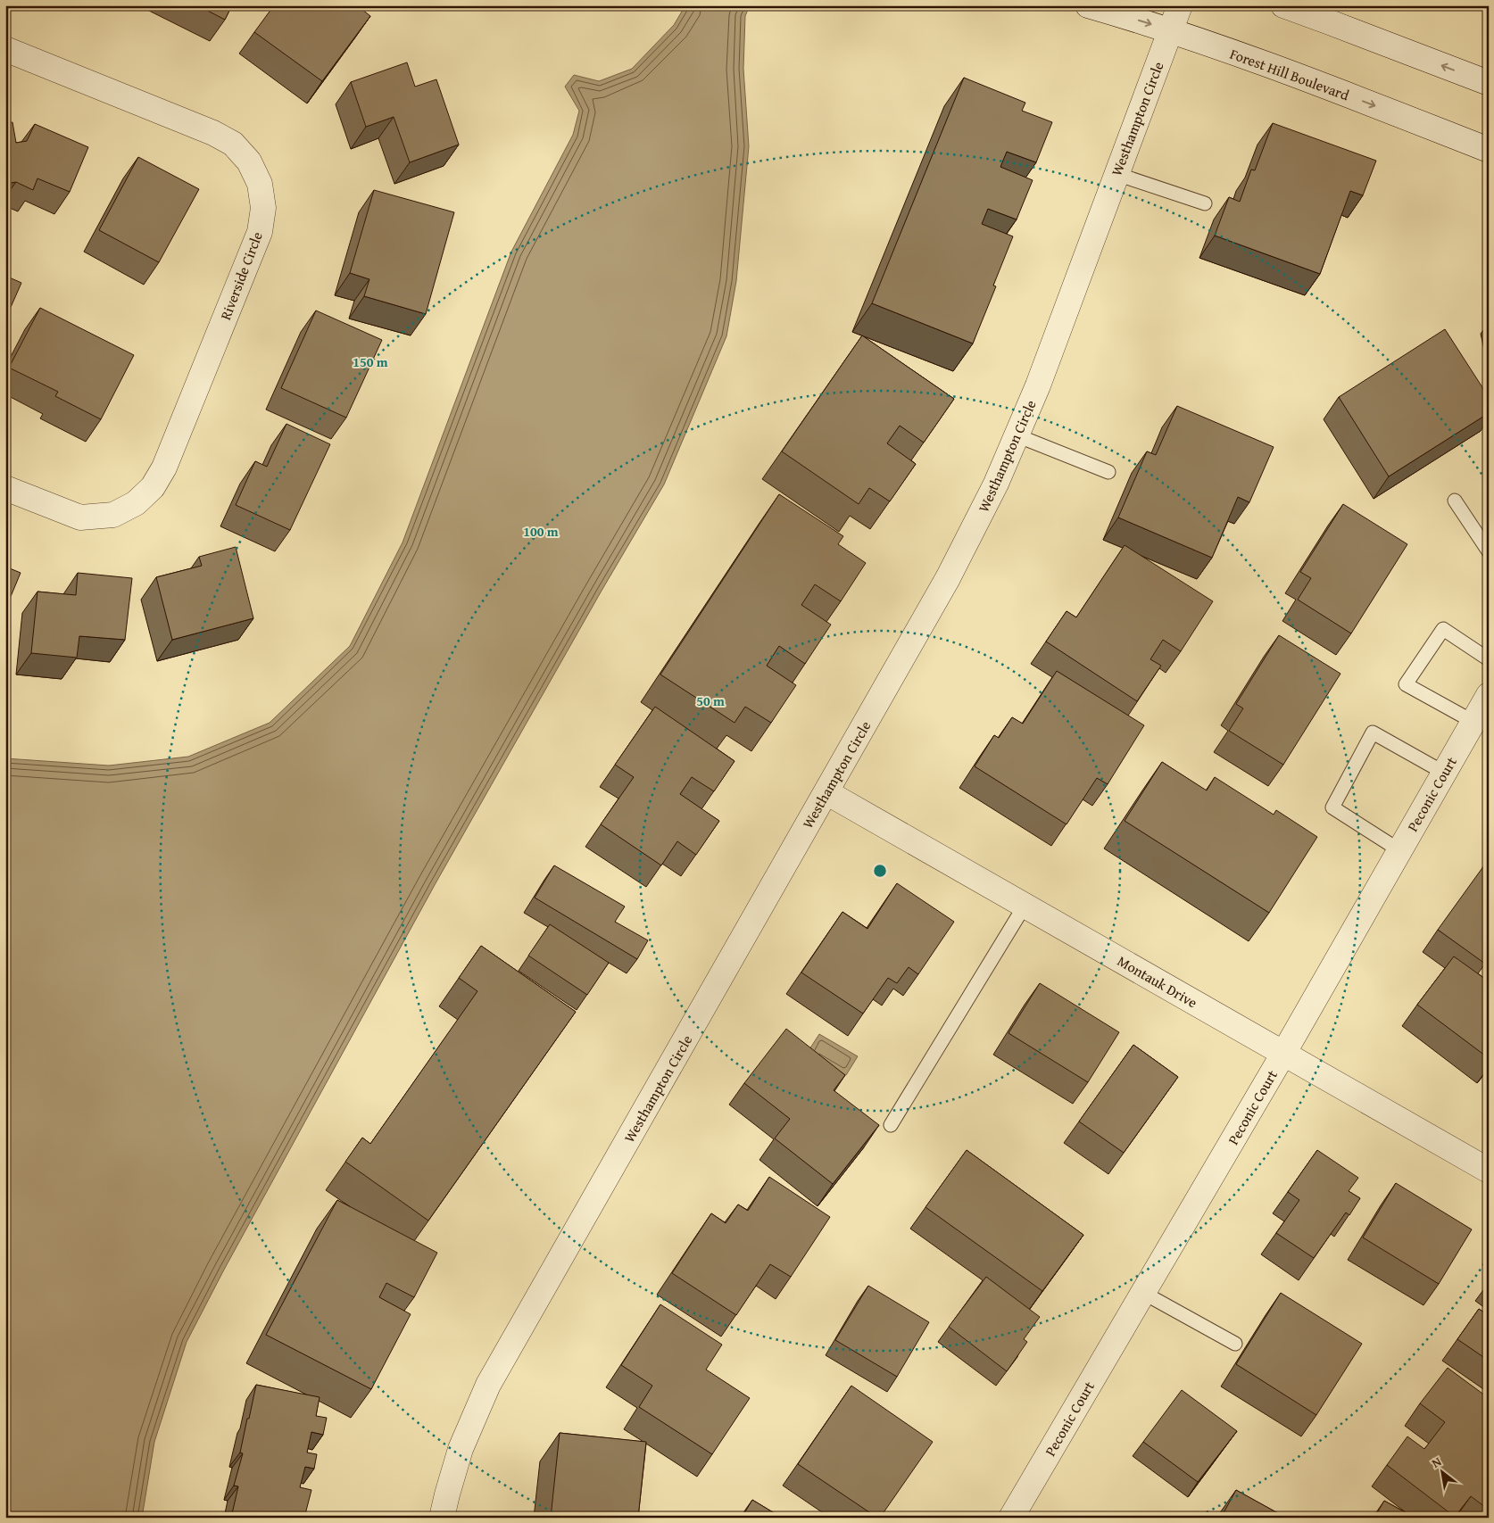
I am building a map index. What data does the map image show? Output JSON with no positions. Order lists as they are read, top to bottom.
{
  "streets": {
    "street": [
      "Forest Hill Boulevard",
      "Westhampton Circle",
      "Riverside Circle",
      "Peconic Court",
      "Montauk Drive"
    ]
  },
  "crossings": [
    ["Forest Hill Boulevard", "Westhampton Circle"],
    ["Westhampton Circle", "Montauk Drive"],
    ["Peconic Court", "Montauk Drive"]
  ],
  "north": "top left",
  "rings": ["150 m", "100 m", "50 m"]
}
